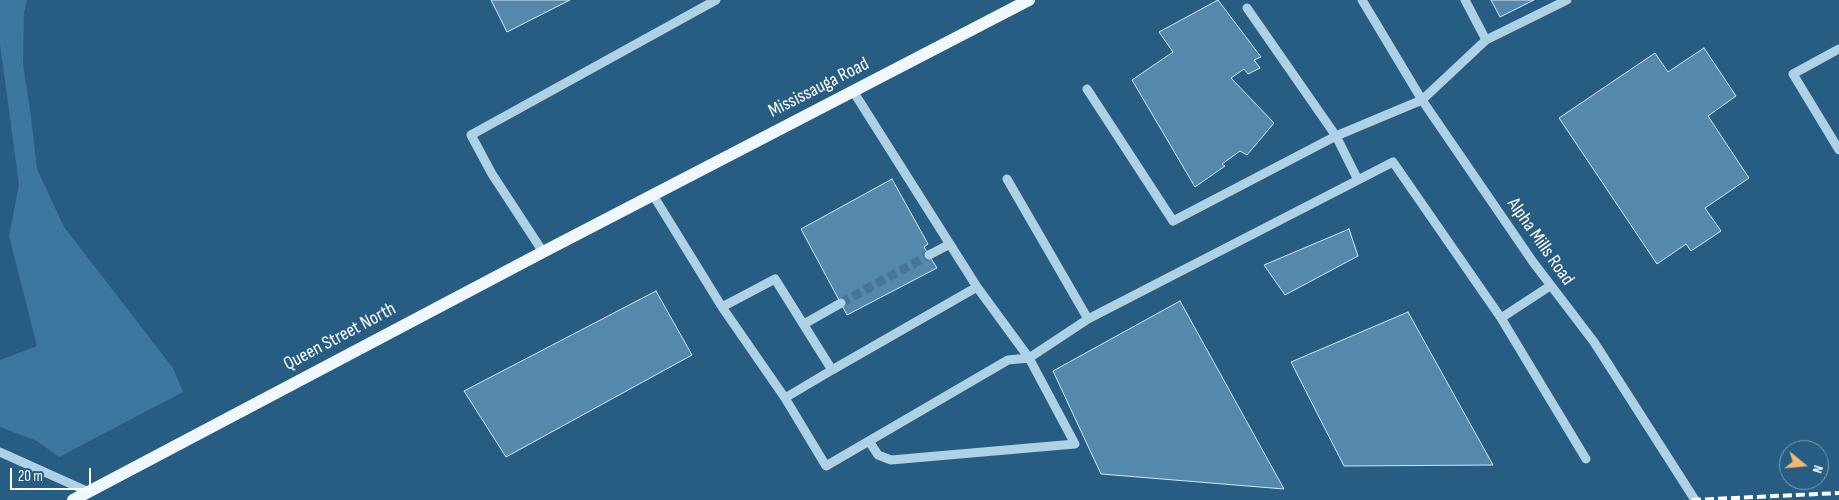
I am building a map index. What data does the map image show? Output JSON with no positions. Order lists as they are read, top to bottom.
{
  "streets": {
    "main road": ["Mississauga Road", "Queen Street North"],
    "street": ["Alpha Mills Road"]
  },
  "crossings": [
    ["Mississauga Road", "Queen Street North"]
  ],
  "scale_bar": "20 m",
  "north": "right"
}
